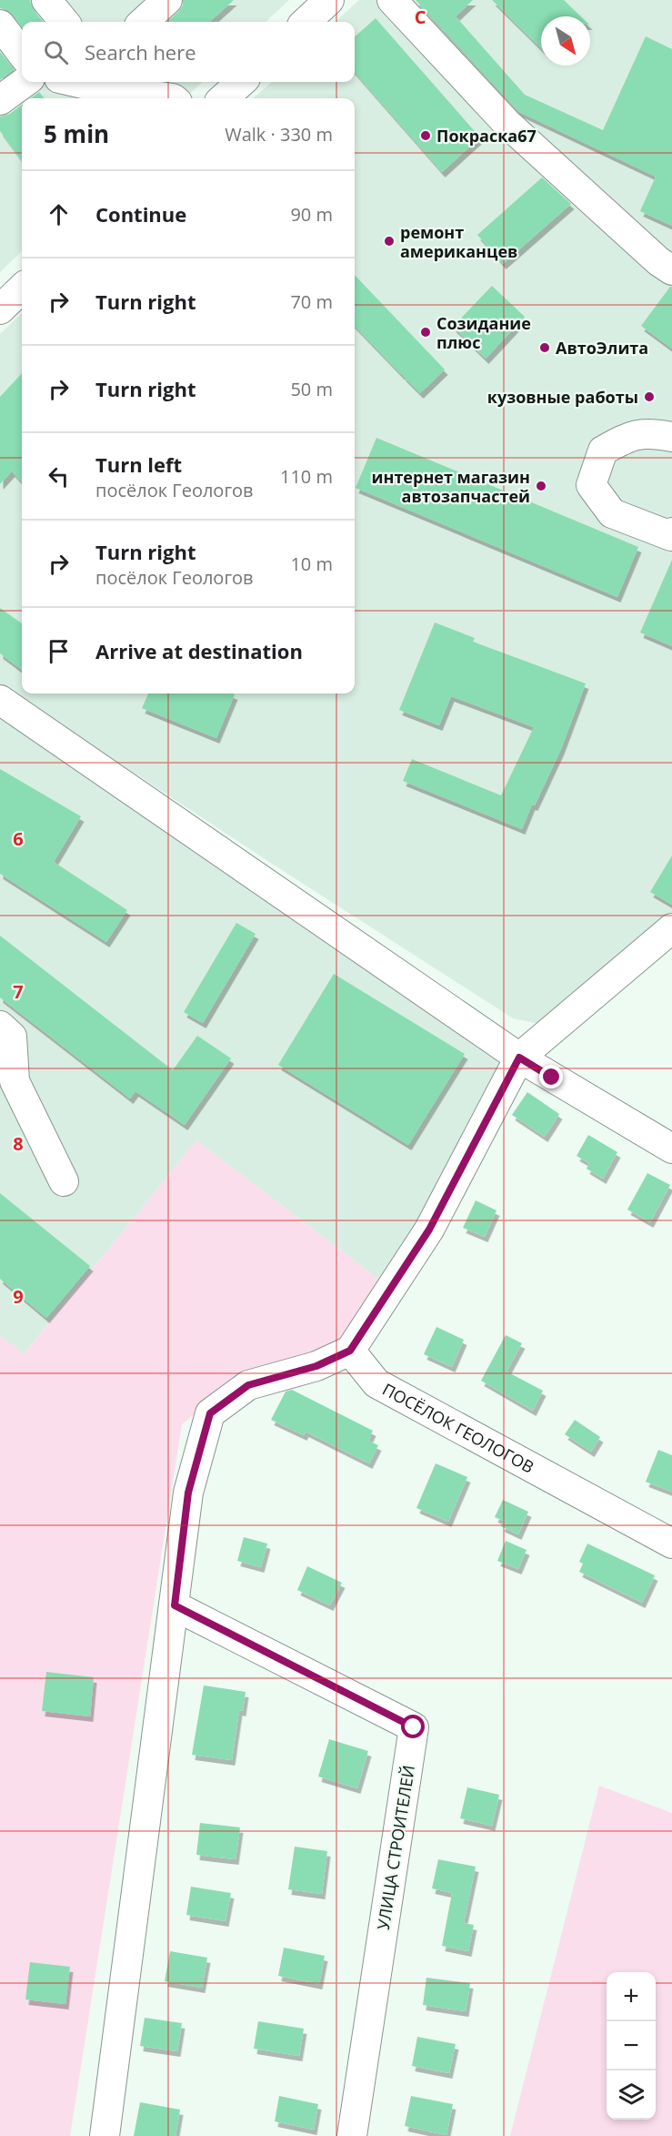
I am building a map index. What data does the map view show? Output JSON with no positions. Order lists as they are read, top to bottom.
{
  "streets": {
    "street": ["ПОСЁЛОК ГЕОЛОГОВ", "УЛИЦА СТРОИТЕЛЕЙ"]
  },
  "places": [
    "Покраска67",
    "ремонт американцев",
    "Созидание плюс",
    "АвтоЭлита",
    "кузовные работы",
    "интернет магазин автозапчастей"
  ],
  "north": "bottom right",
  "page": {
    "search": "Search here",
    "heading": ["5 min", "Walk · 330 m"],
    "list": [
      ["Continue", "90 m"],
      ["Turn right", "70 m"],
      ["Turn right", "50 m"],
      ["Turn left", "посёлок Геологов", "110 m"],
      ["Turn right", "посёлок Геологов", "10 m"],
      "Arrive at destination"
    ],
    "map_buttons": ["+", "−"]
  },
  "grid": {
    "columns": ["C"],
    "rows": [
      "6",
      "7",
      "8",
      "9"
    ]
  }
}
